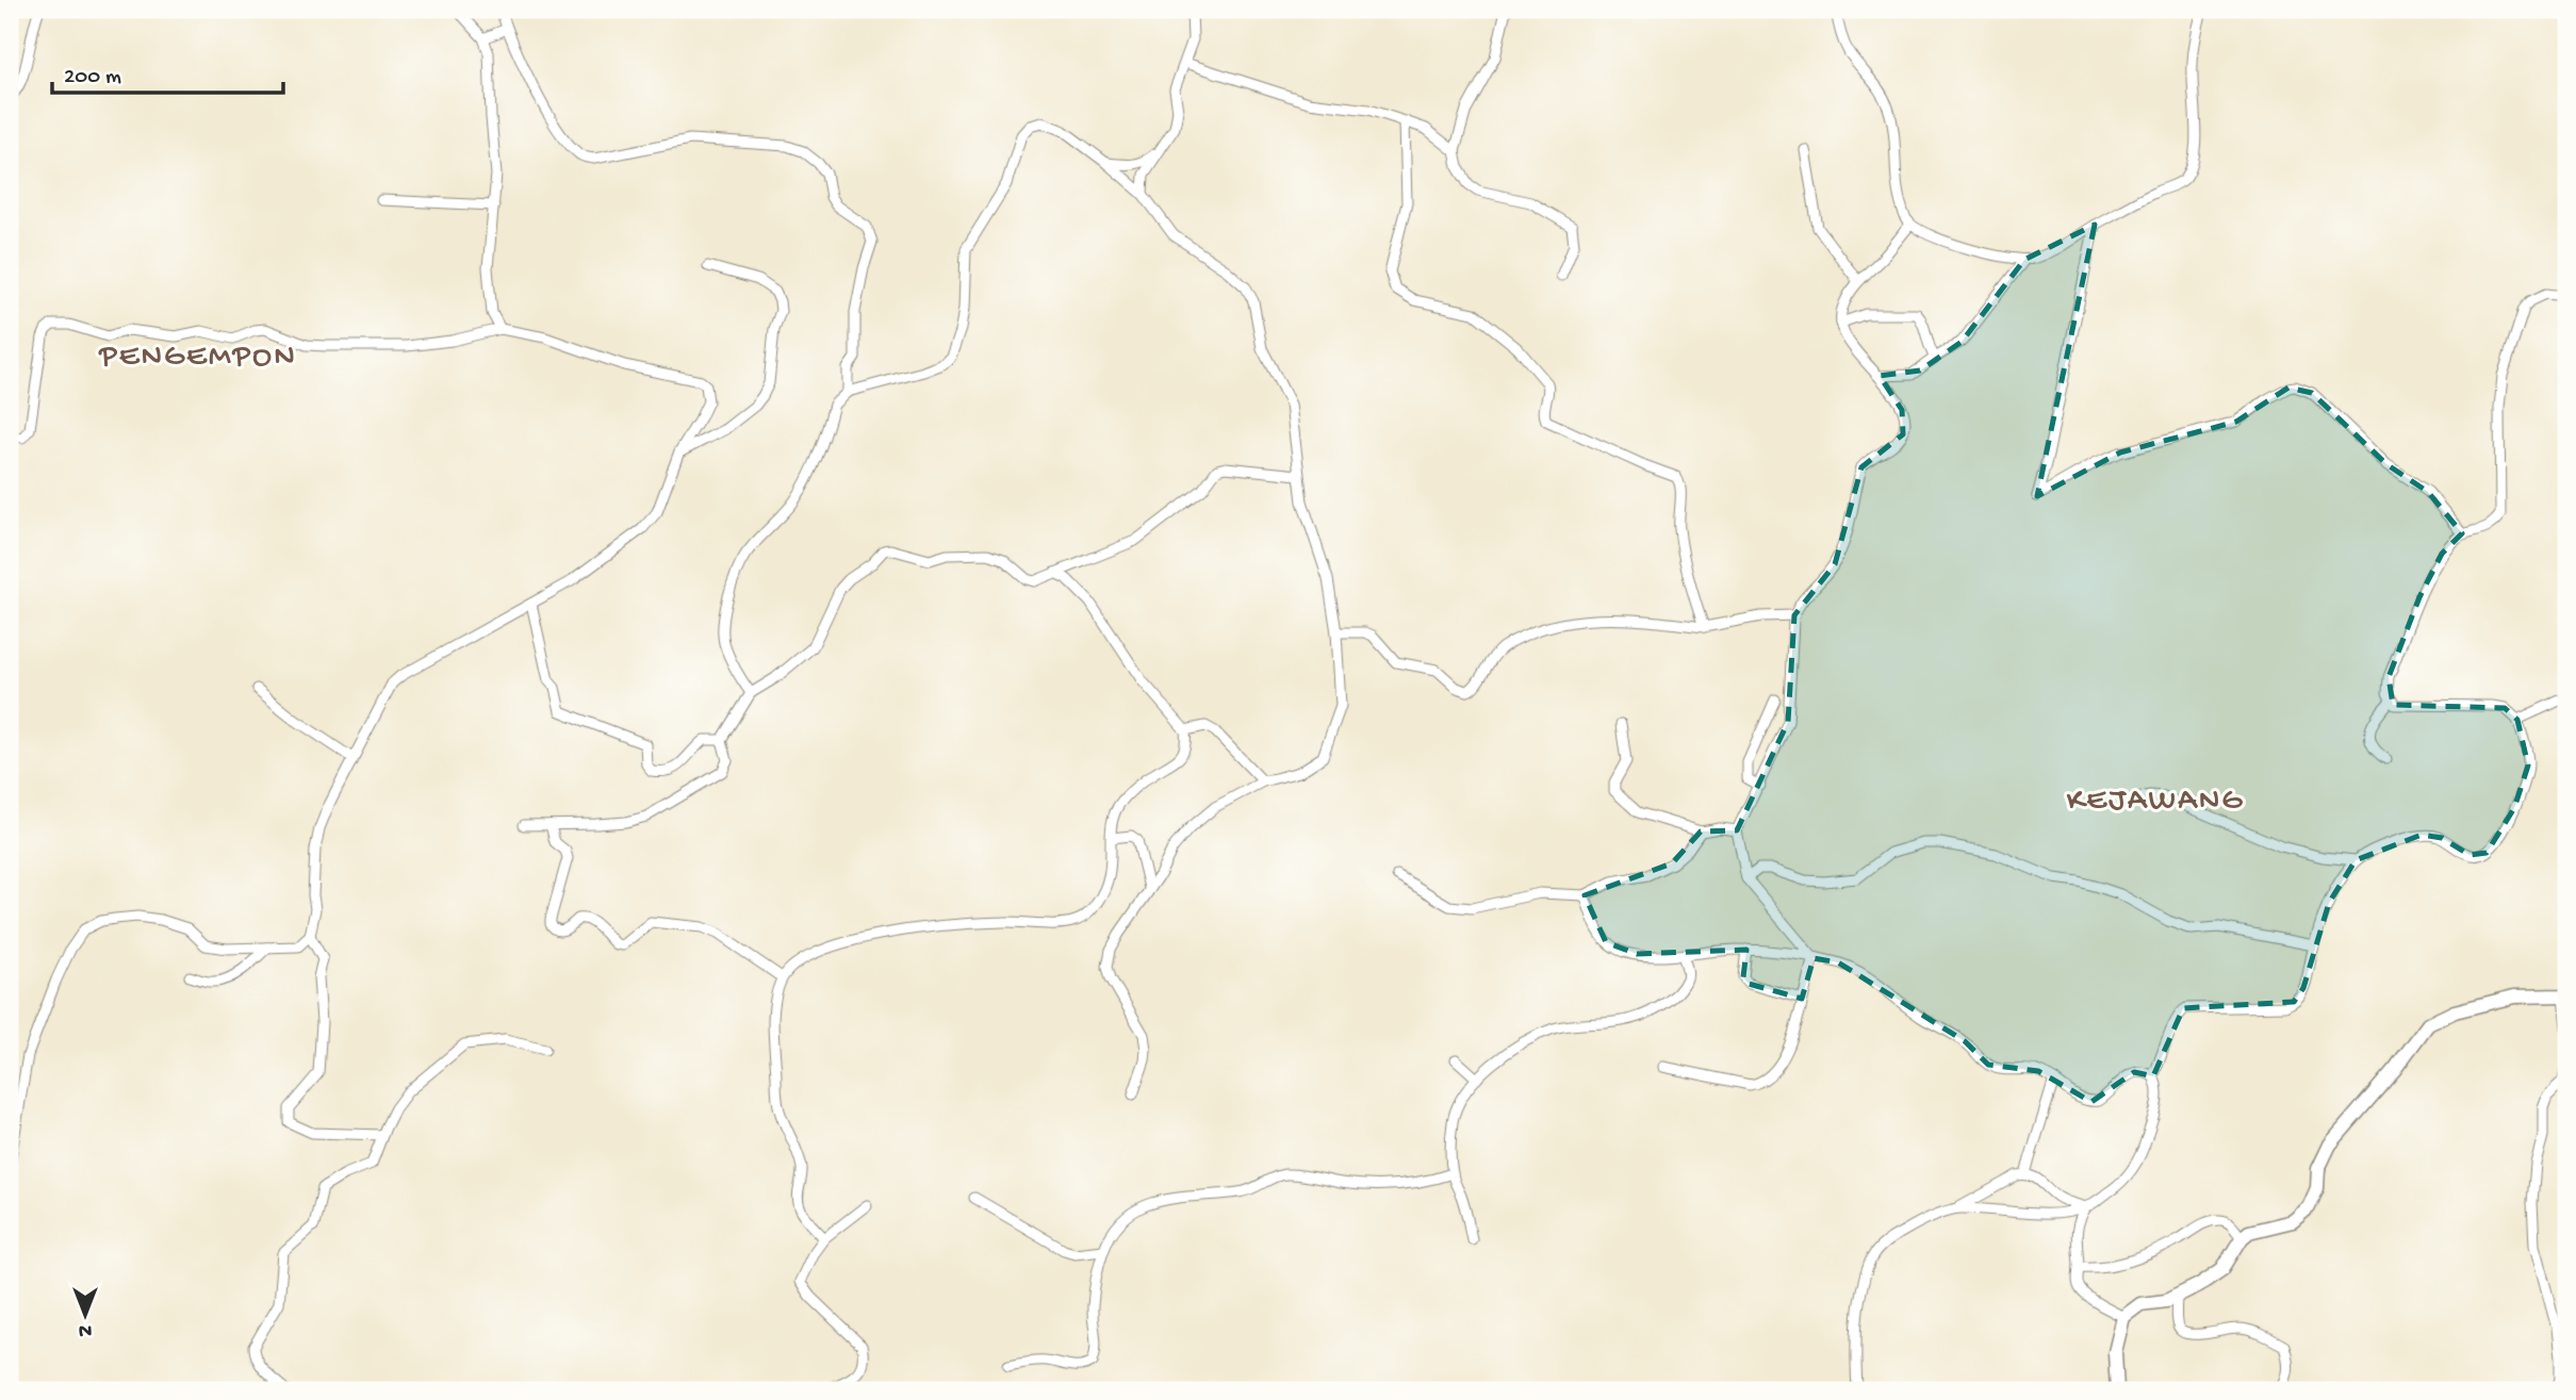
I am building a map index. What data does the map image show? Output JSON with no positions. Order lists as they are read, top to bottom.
{
  "districts": ["PENGEMPON", "KEJAWANG"],
  "scale_bar": "200 m",
  "north": "bottom"
}
